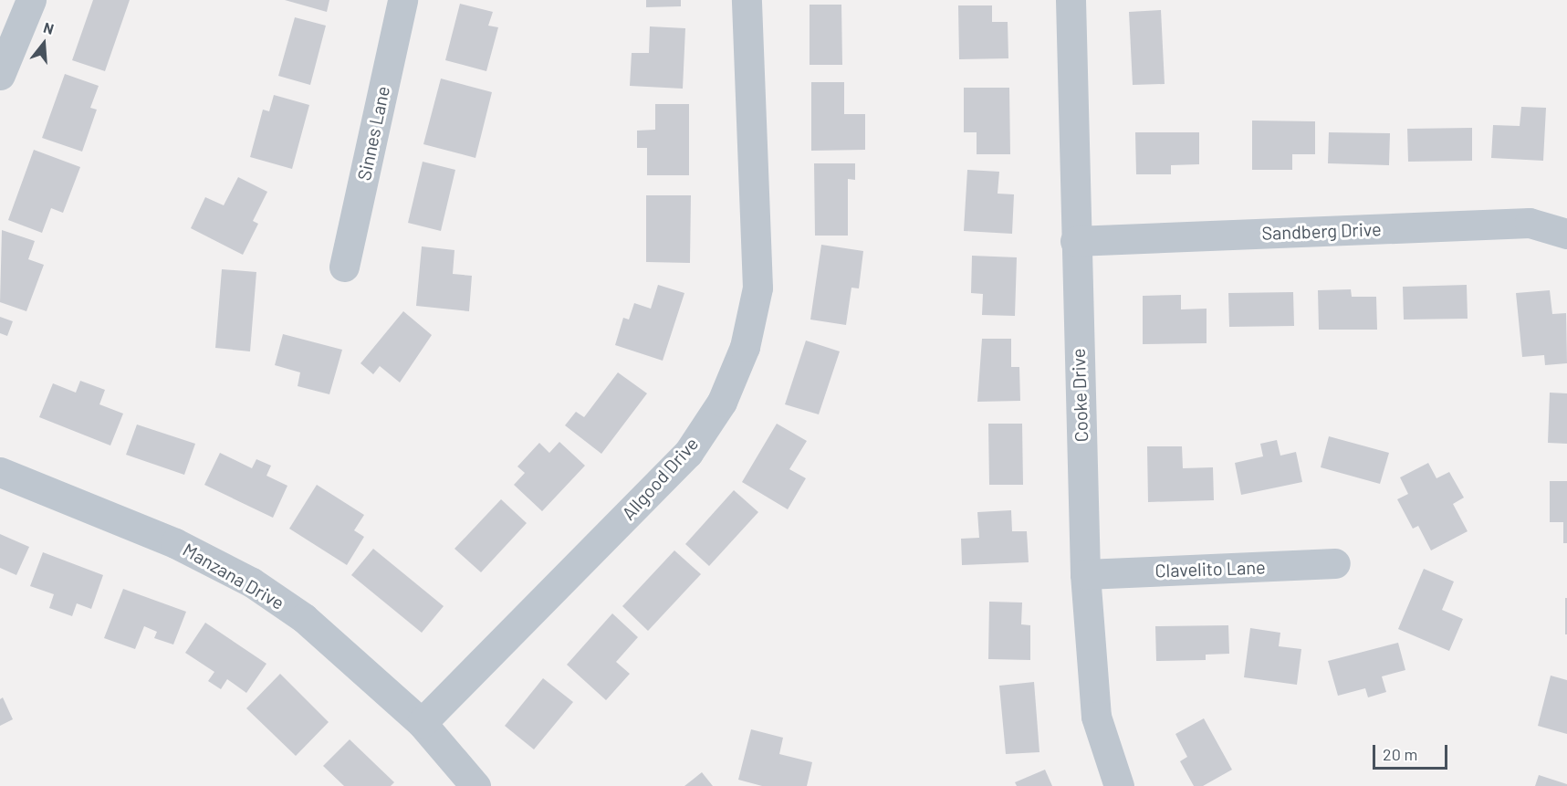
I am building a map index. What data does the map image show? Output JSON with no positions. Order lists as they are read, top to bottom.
{
  "streets": {
    "street": [
      "Sinnes Lane",
      "Sandberg Drive",
      "Cooke Drive",
      "Allgood Drive",
      "Clavelito Lane",
      "Manzana Drive"
    ]
  },
  "crossings": [
    ["Sandberg Drive", "Cooke Drive"],
    ["Cooke Drive", "Clavelito Lane"],
    ["Allgood Drive", "Manzana Drive"]
  ],
  "scale_bar": "20 m",
  "north": "top"
}
